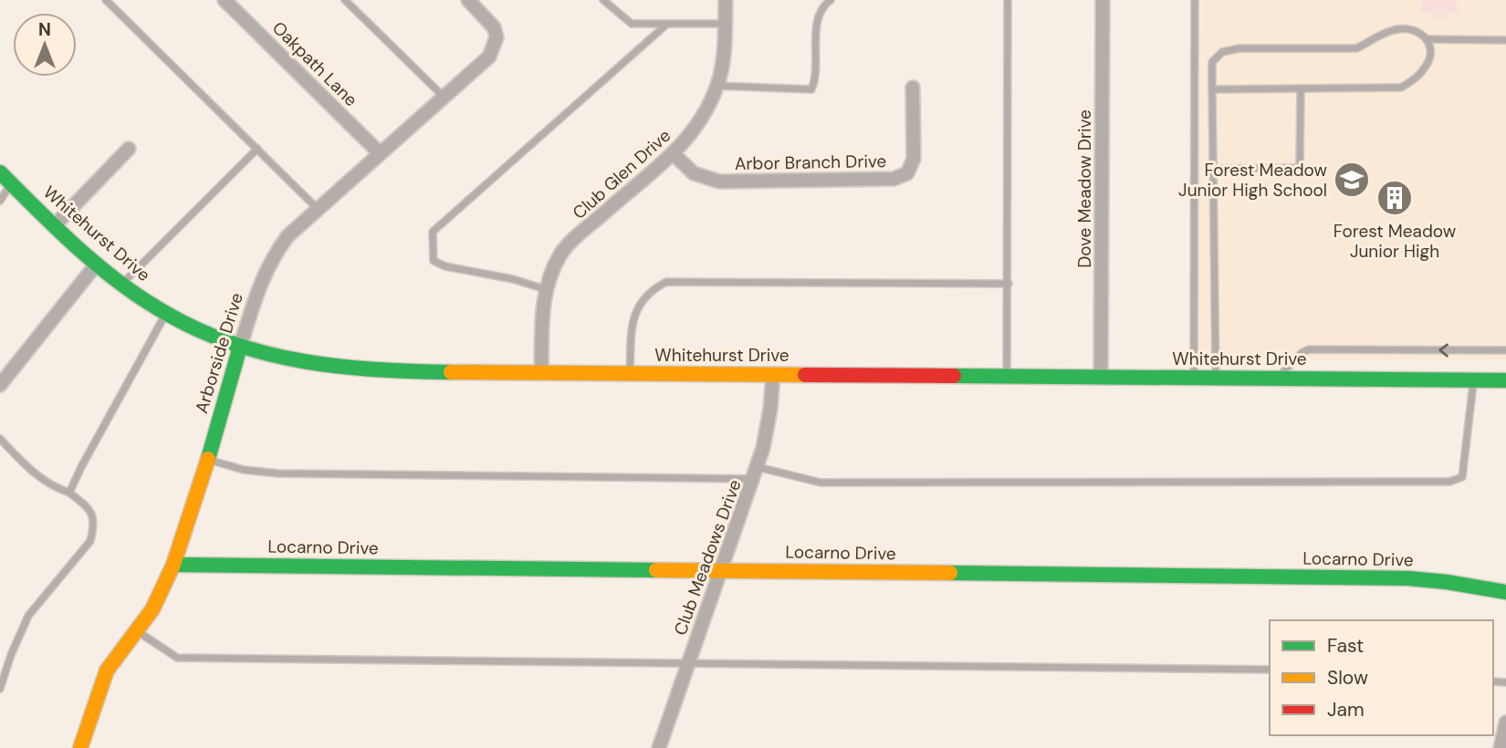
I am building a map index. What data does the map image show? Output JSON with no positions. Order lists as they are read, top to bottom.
{
  "streets": {
    "street": [
      "Oakpath Lane",
      "Arbor Branch Drive",
      "Club Glen Drive",
      "Dove Meadow Drive",
      "Whitehurst Drive",
      "Arborside Drive",
      "Locarno Drive",
      "Club Meadows Drive"
    ]
  },
  "crossings": [
    ["Oakpath Lane", "Arborside Drive"],
    ["Arbor Branch Drive", "Club Glen Drive"],
    ["Club Glen Drive", "Whitehurst Drive"],
    ["Dove Meadow Drive", "Whitehurst Drive"],
    ["Whitehurst Drive", "Arborside Drive"],
    ["Whitehurst Drive", "Club Meadows Drive"],
    ["Arborside Drive", "Locarno Drive"],
    ["Locarno Drive", "Club Meadows Drive"]
  ],
  "places": {
    "school or university": ["Forest Meadow Junior High School"],
    "building": ["Forest Meadow Junior High"]
  },
  "legend": ["Fast", "Slow", "Jam"],
  "north": "top"
}
